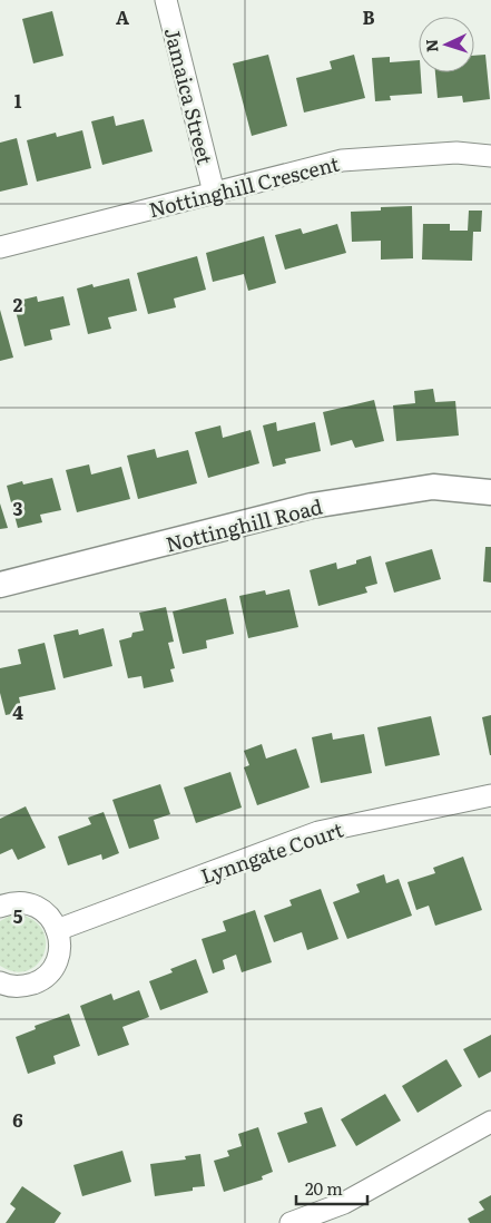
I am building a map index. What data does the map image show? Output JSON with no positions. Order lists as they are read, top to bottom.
{
  "streets": {
    "street": [
      "Jamaica Street",
      "Nottinghill Crescent",
      "Nottinghill Road",
      "Lynngate Court"
    ]
  },
  "crossings": [
    ["Jamaica Street", "Nottinghill Crescent"]
  ],
  "scale_bar": "20 m",
  "north": "left",
  "grid": {
    "columns": ["A", "B"],
    "rows": [
      "1",
      "2",
      "3",
      "4",
      "5",
      "6"
    ]
  }
}
